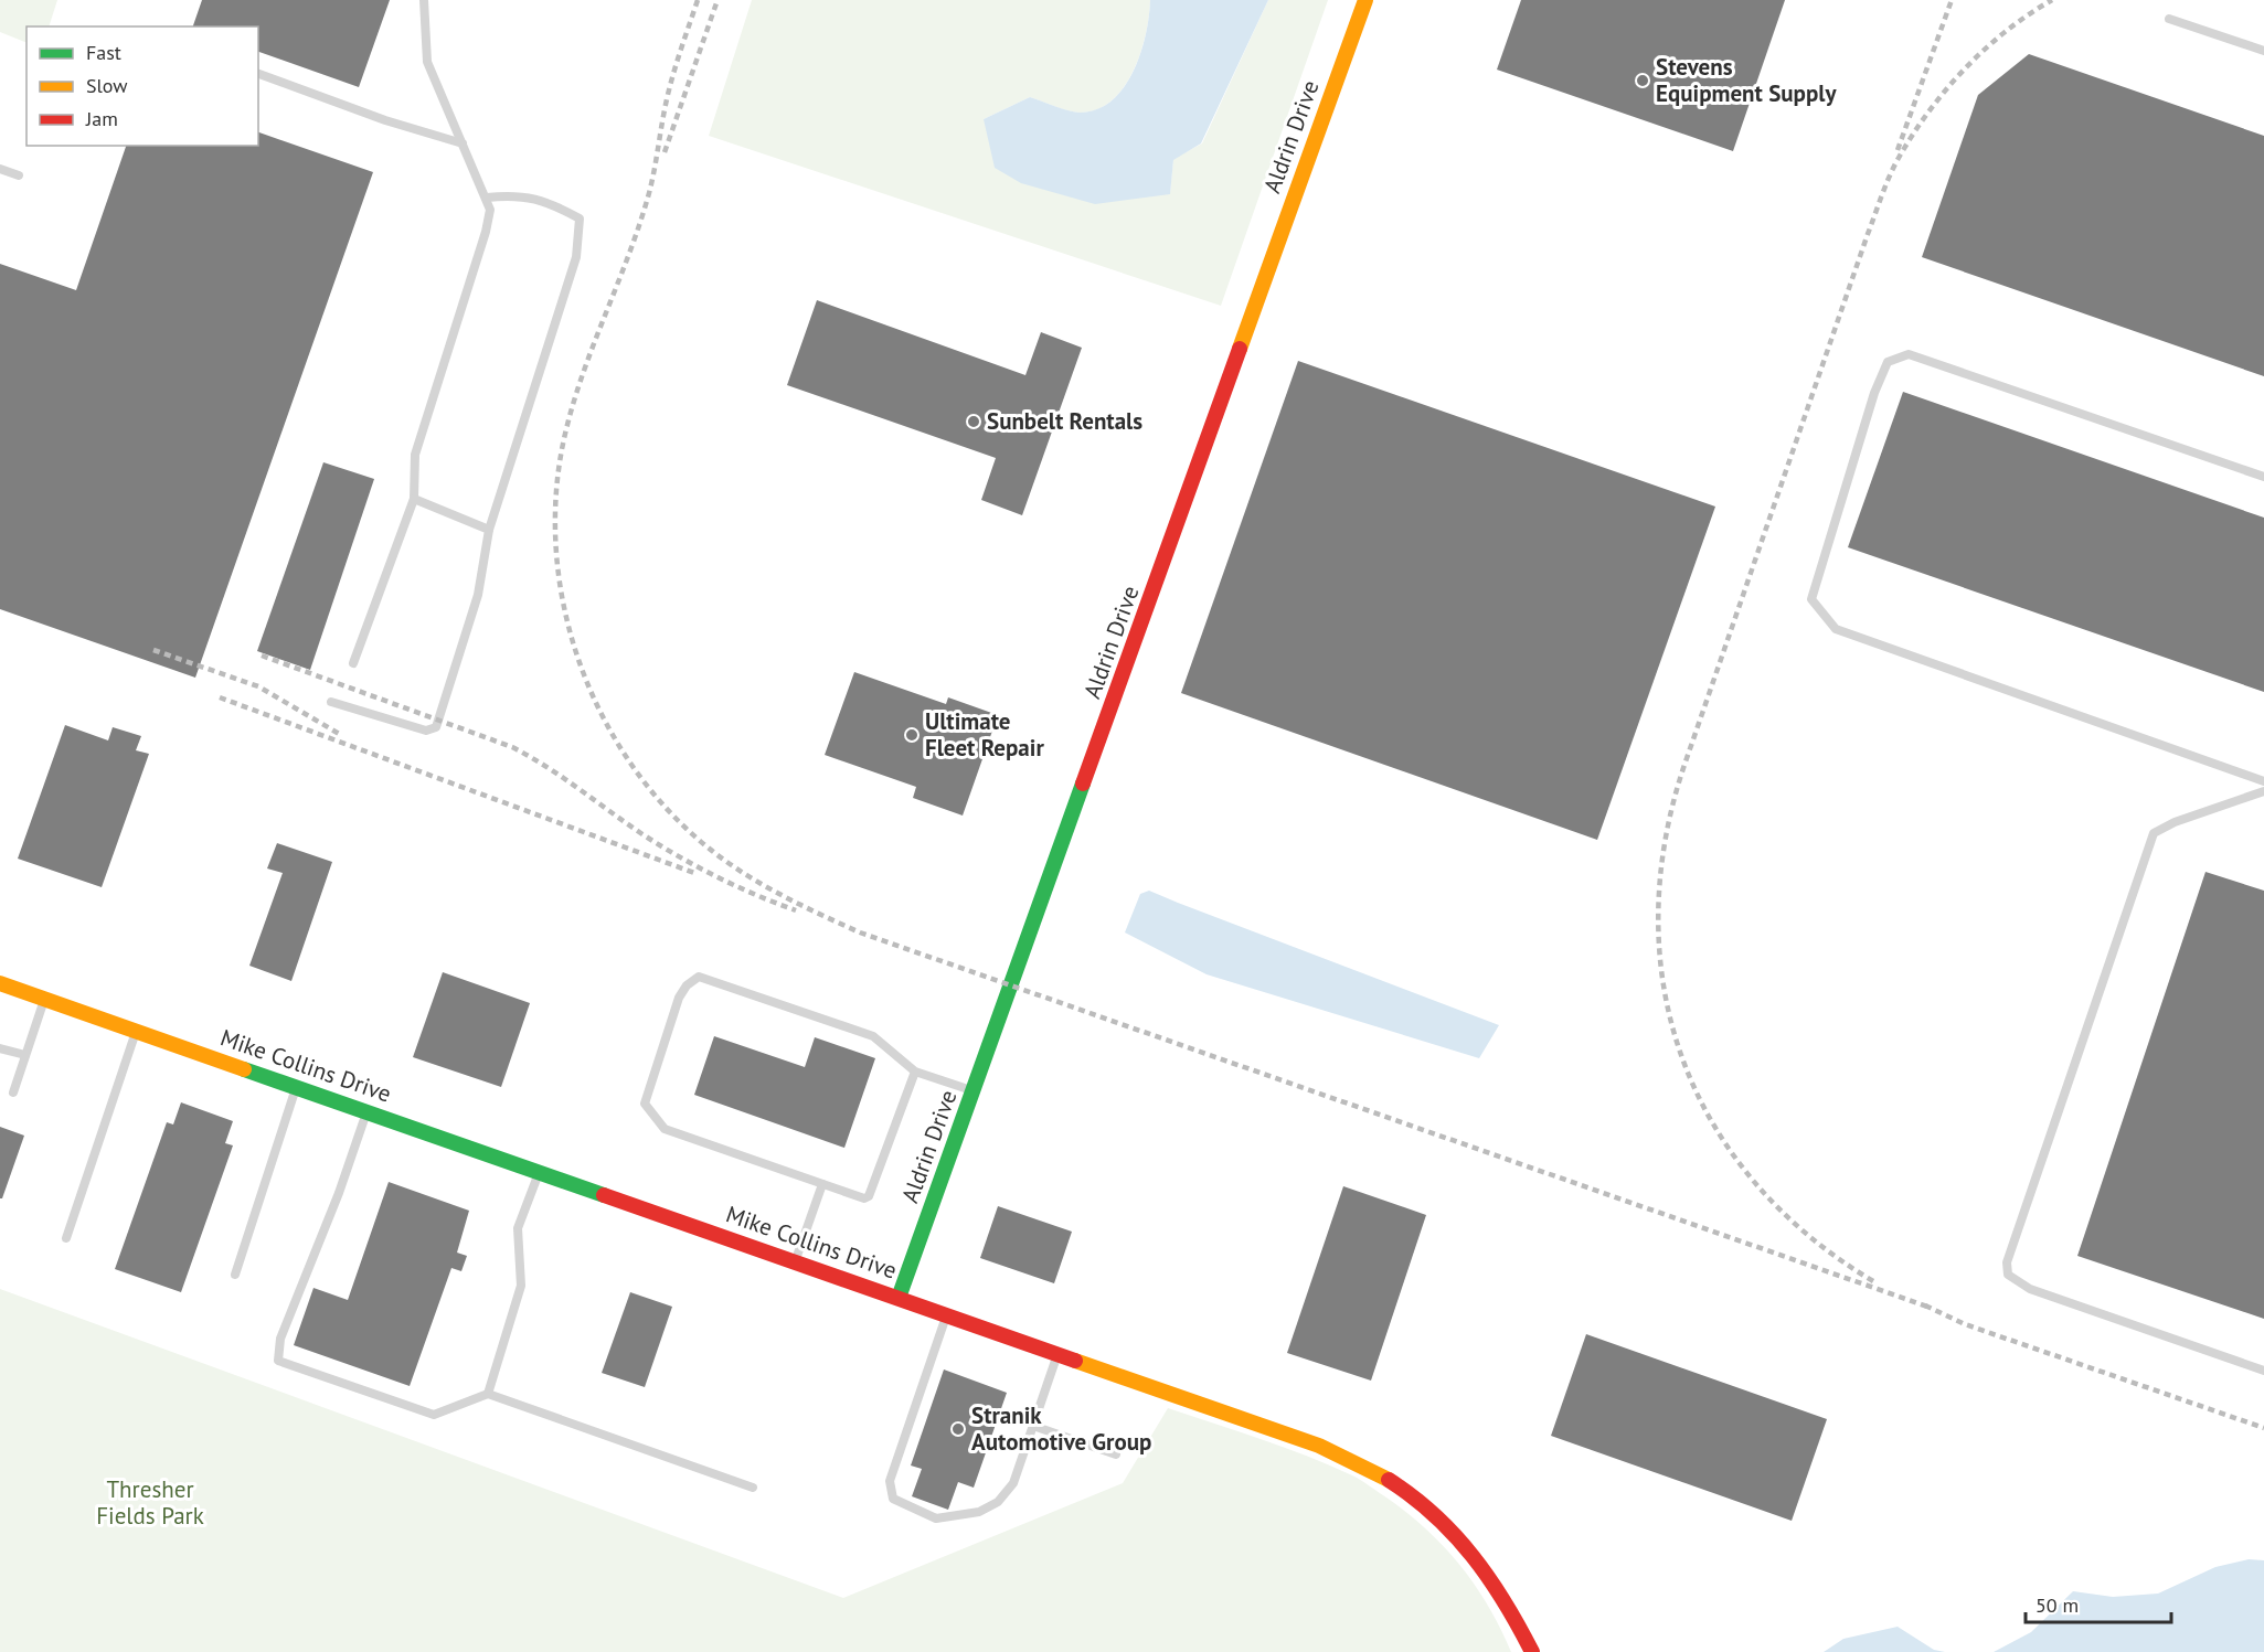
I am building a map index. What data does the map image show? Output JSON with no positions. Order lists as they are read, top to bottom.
{
  "streets": {
    "street": ["Aldrin Drive", "Mike Collins Drive"]
  },
  "crossings": [
    ["Aldrin Drive", "Mike Collins Drive"]
  ],
  "parks": ["Thresher Fields Park"],
  "places": [
    "Stevens Equipment Supply",
    "Sunbelt Rentals",
    "Ultimate Fleet Repair",
    "Stranik Automotive Group"
  ],
  "legend": ["Fast", "Slow", "Jam"],
  "scale_bar": "50 m"
}
